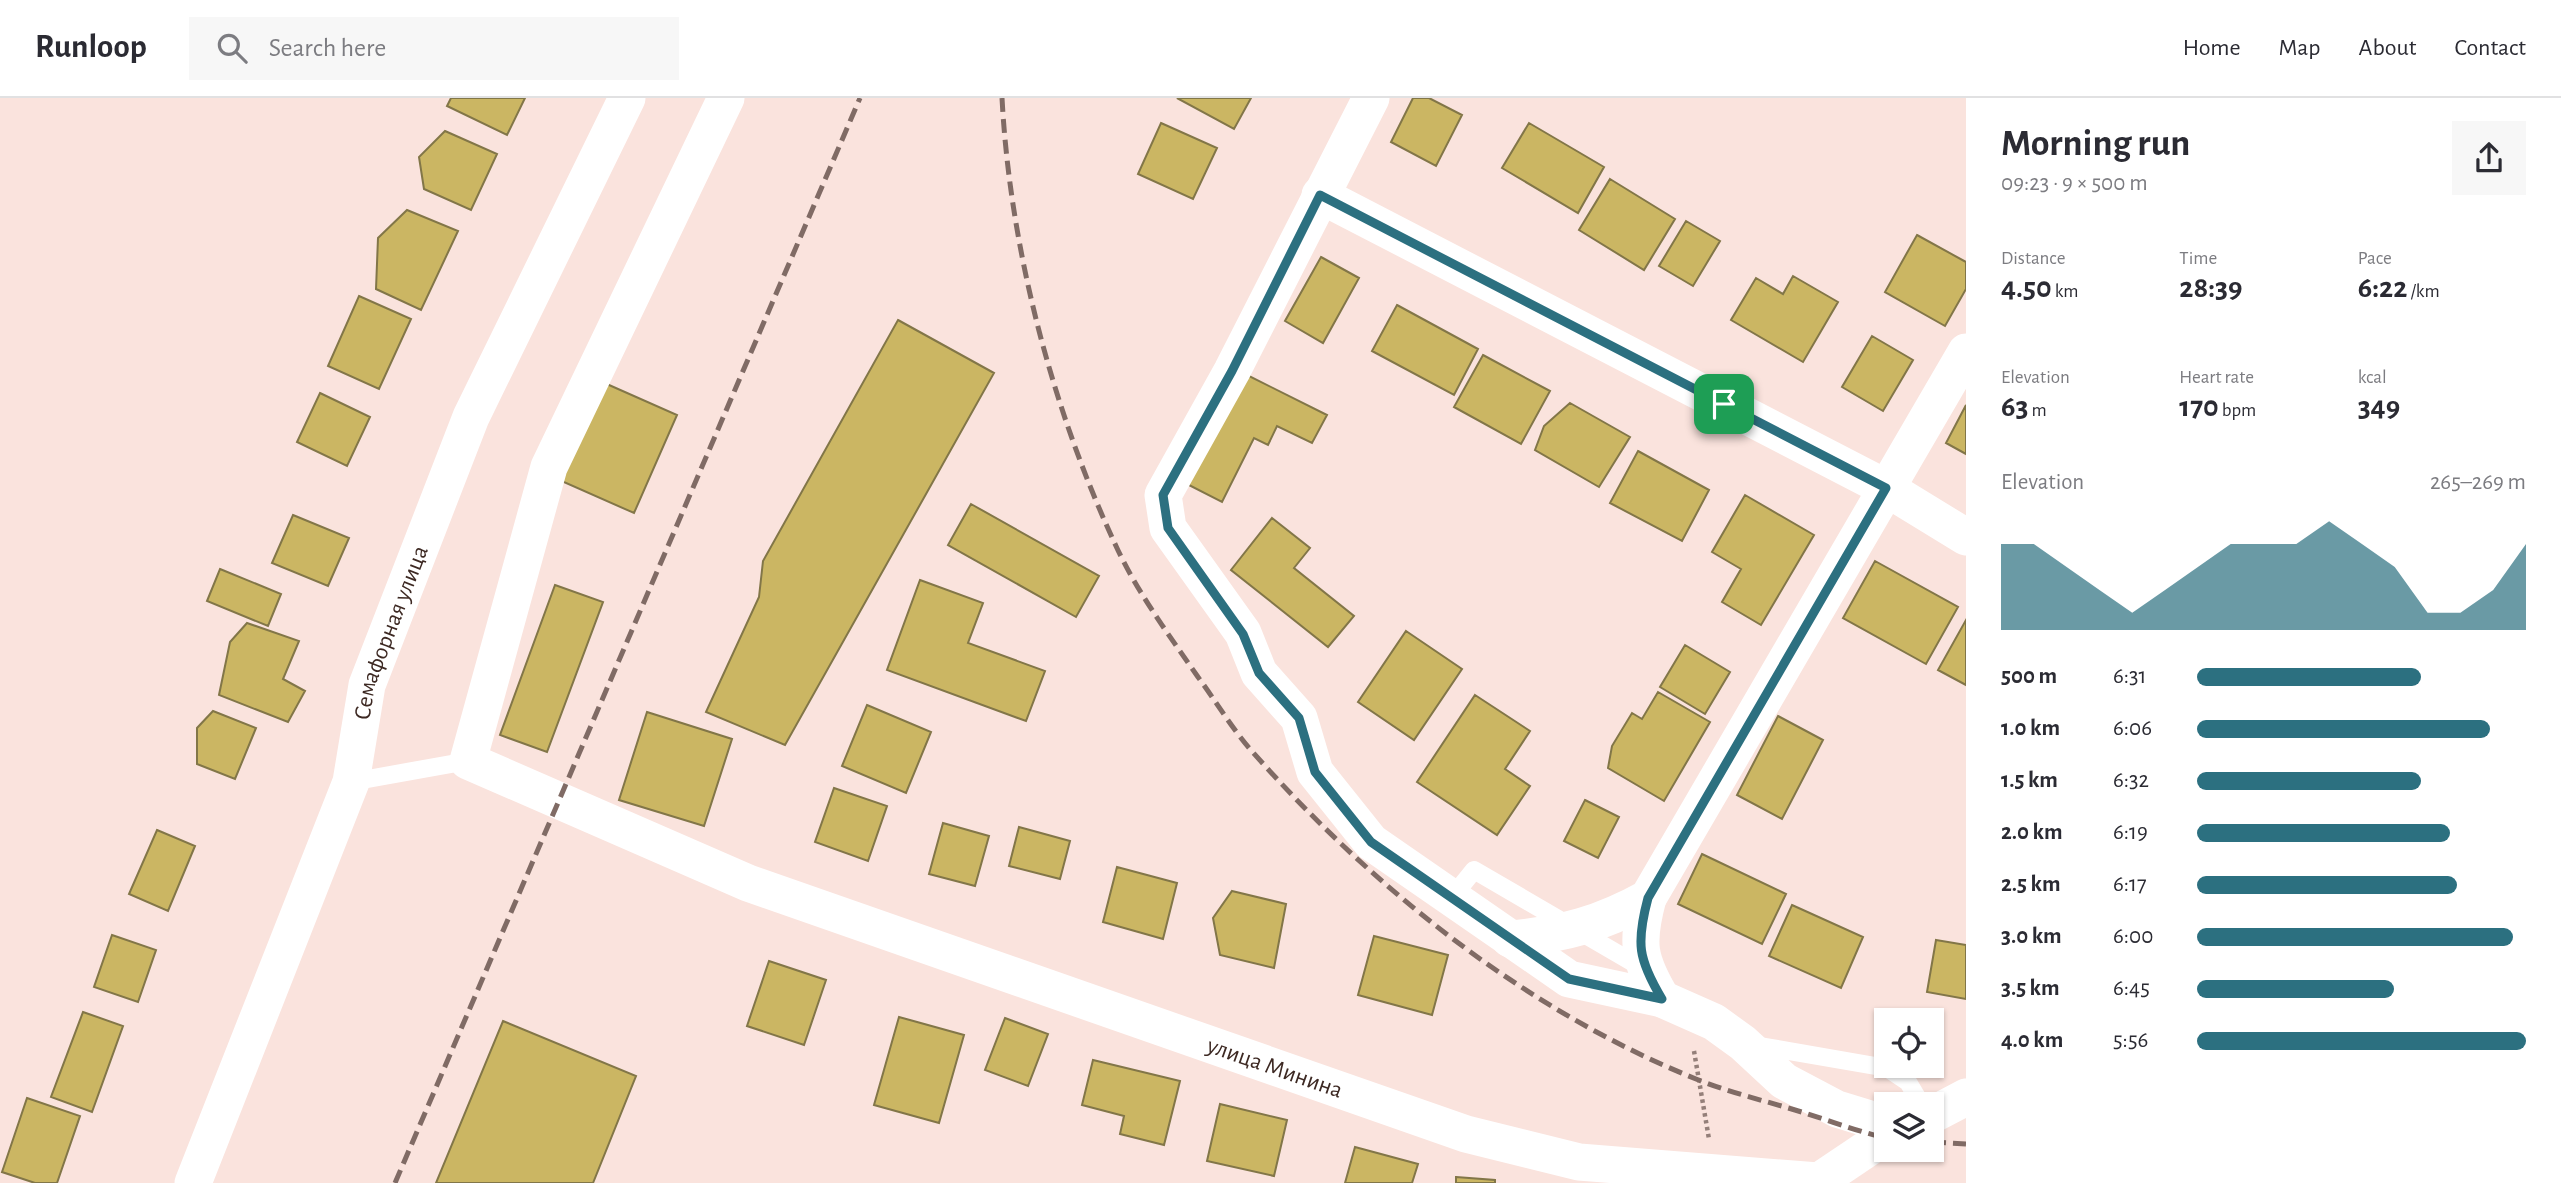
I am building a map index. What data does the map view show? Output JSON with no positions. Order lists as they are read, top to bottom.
{
  "streets": {
    "street": ["Семафорная улица", "улица Минина"]
  },
  "page": {
    "header": "Runloop",
    "search": "Search here",
    "nav": [
      "Home",
      "Map",
      "About",
      "Contact"
    ],
    "heading": ["Morning run", "09:23 · 9 × 500 m"],
    "stats": [
      ["Distance", "4.50 km"],
      ["Time", "28:39"],
      ["Pace", "6:22 /km"],
      ["Elevation", "63 m"],
      ["Heart rate", "170 bpm"],
      ["kcal", "349"]
    ],
    "chart": ["Elevation", "265–269 m"],
    "list": [
      {
        "name": "500 m",
        "note": "6:31"
      },
      {
        "name": "1.0 km",
        "note": "6:06"
      },
      {
        "name": "1.5 km",
        "note": "6:32"
      },
      {
        "name": "2.0 km",
        "note": "6:19"
      },
      {
        "name": "2.5 km",
        "note": "6:17"
      },
      {
        "name": "3.0 km",
        "note": "6:00"
      },
      {
        "name": "3.5 km",
        "note": "6:45"
      },
      {
        "name": "4.0 km",
        "note": "5:56"
      }
    ]
  }
}
